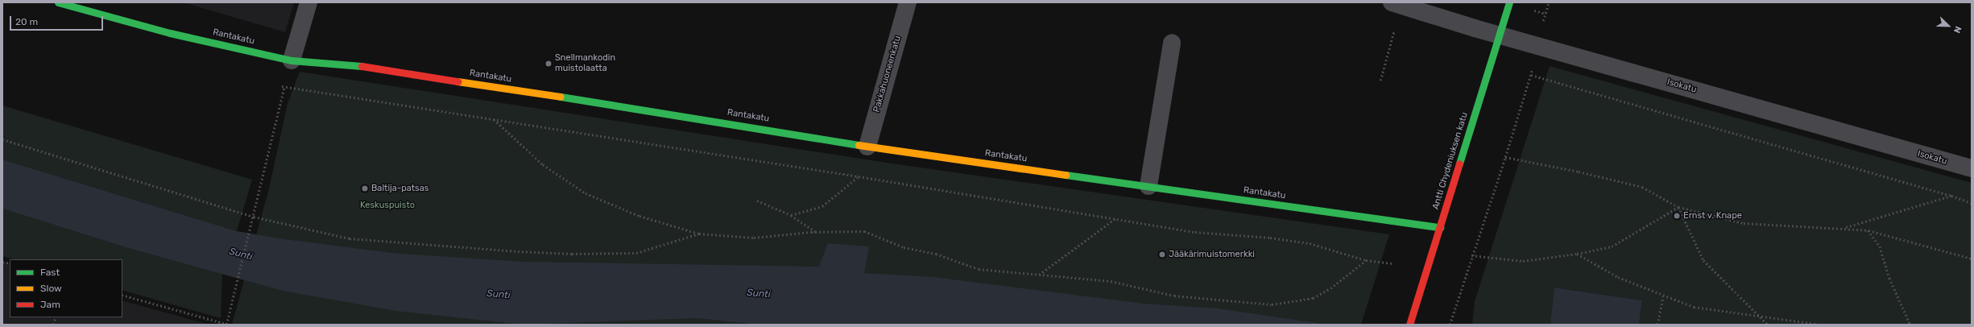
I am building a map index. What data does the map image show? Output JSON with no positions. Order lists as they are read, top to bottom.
{
  "streets": {
    "street": [
      "Rantakatu",
      "Pakkahuoneenkatu",
      "Isokatu",
      "Antti Chydeniuksen katu"
    ]
  },
  "crossings": [
    ["Rantakatu", "Pakkahuoneenkatu"],
    ["Rantakatu", "Antti Chydeniuksen katu"],
    ["Isokatu", "Antti Chydeniuksen katu"]
  ],
  "water": ["Sunti"],
  "parks": ["Keskuspuisto"],
  "places": [
    "Snellmankodin muistolaatta",
    "Baltija-patsas",
    "Ernst v. Knape",
    "Jääkärimuistomerkki"
  ],
  "legend": ["Fast", "Slow", "Jam"],
  "scale_bar": "20 m",
  "north": "bottom right"
}
